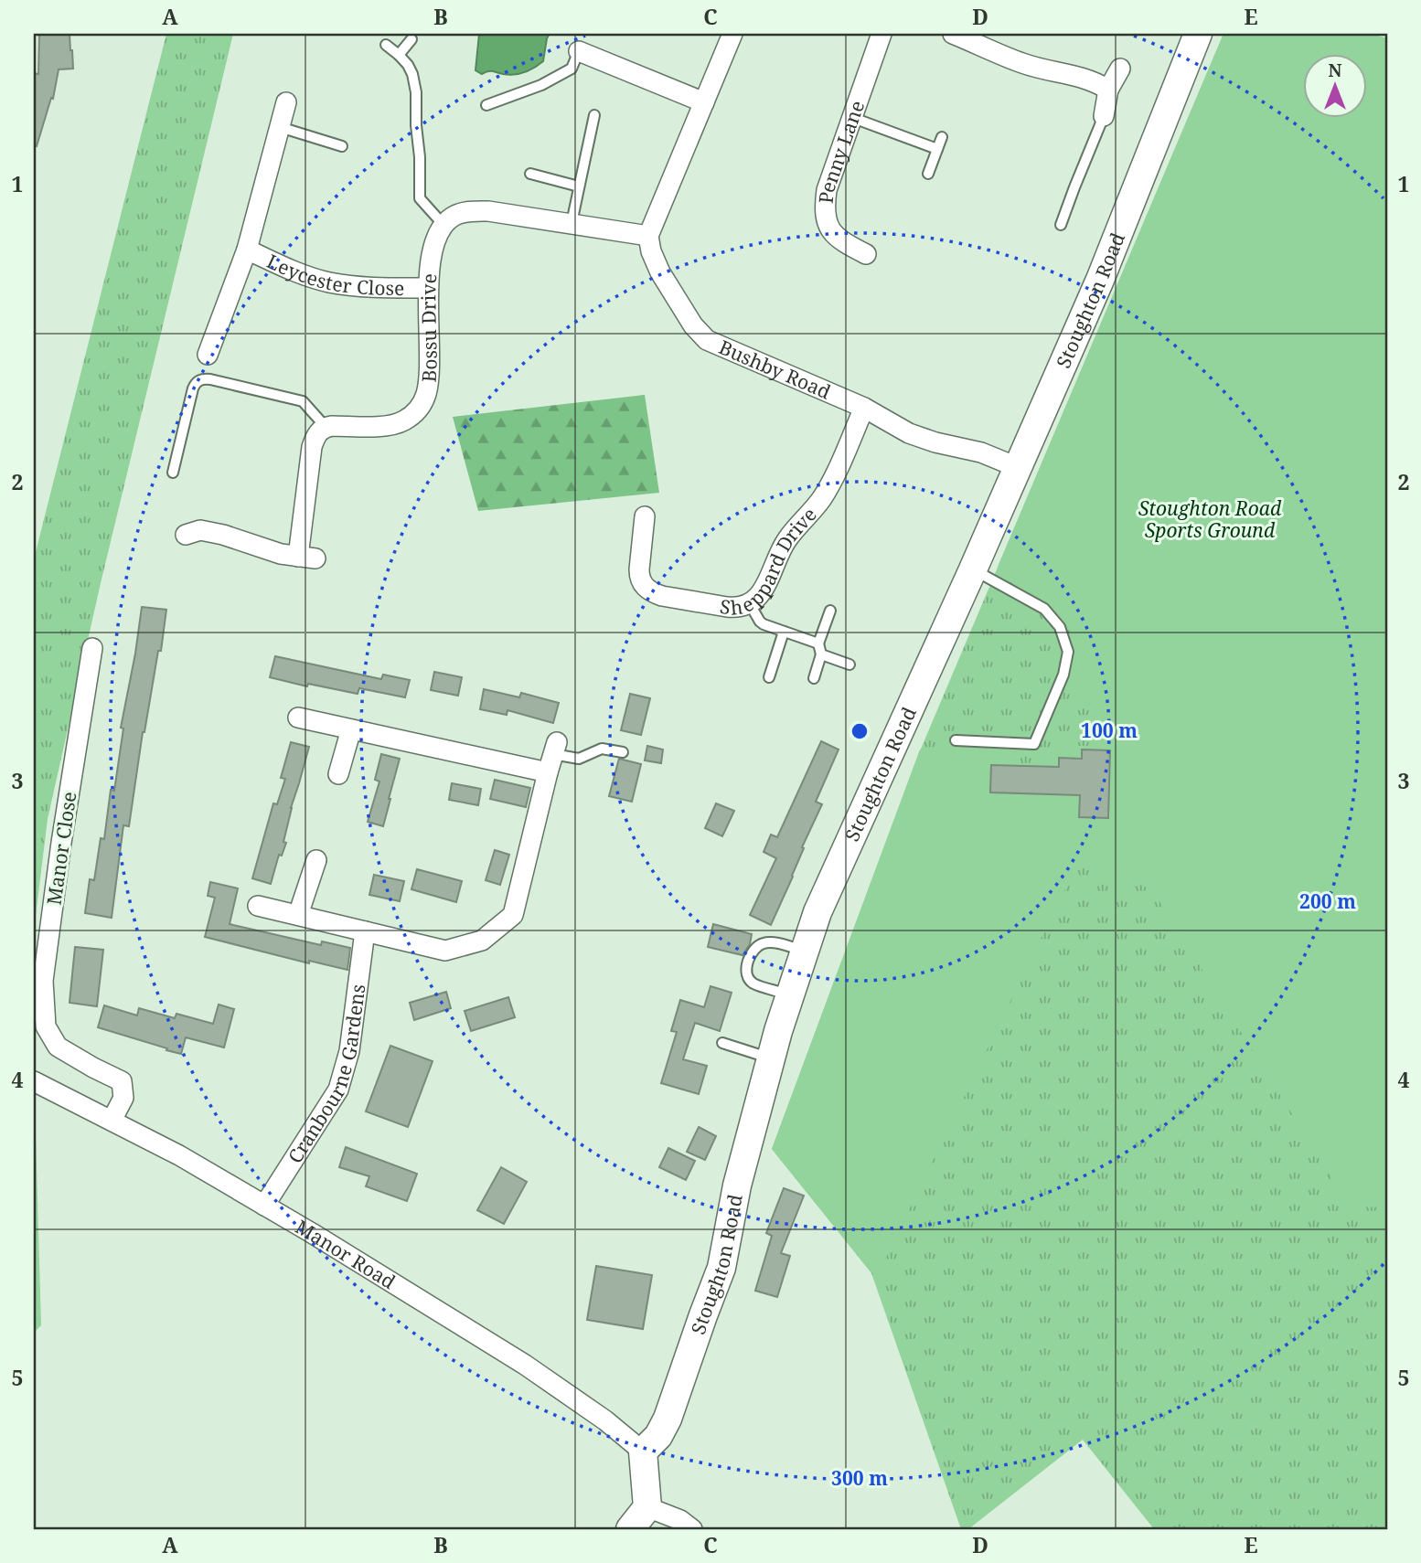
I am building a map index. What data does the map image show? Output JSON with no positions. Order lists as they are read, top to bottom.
{
  "streets": {
    "main road": ["Stoughton Road"],
    "street": [
      "Penny Lane",
      "Leycester Close",
      "Bossu Drive",
      "Bushby Road",
      "Sheppard Drive",
      "Manor Close",
      "Cranbourne Gardens",
      "Manor Road"
    ]
  },
  "crossings": [
    ["Leycester Close", "Bossu Drive"],
    ["Stoughton Road", "Bushby Road"],
    ["Stoughton Road", "Manor Road"],
    ["Bushby Road", "Sheppard Drive"],
    ["Manor Close", "Manor Road"],
    ["Cranbourne Gardens", "Manor Road"]
  ],
  "parks": ["Stoughton Road Sports Ground"],
  "north": "top",
  "grid": {
    "columns": [
      "A",
      "B",
      "C",
      "D",
      "E"
    ],
    "rows": [
      "1",
      "2",
      "3",
      "4",
      "5"
    ]
  },
  "rings": ["100 m", "200 m", "300 m"]
}
